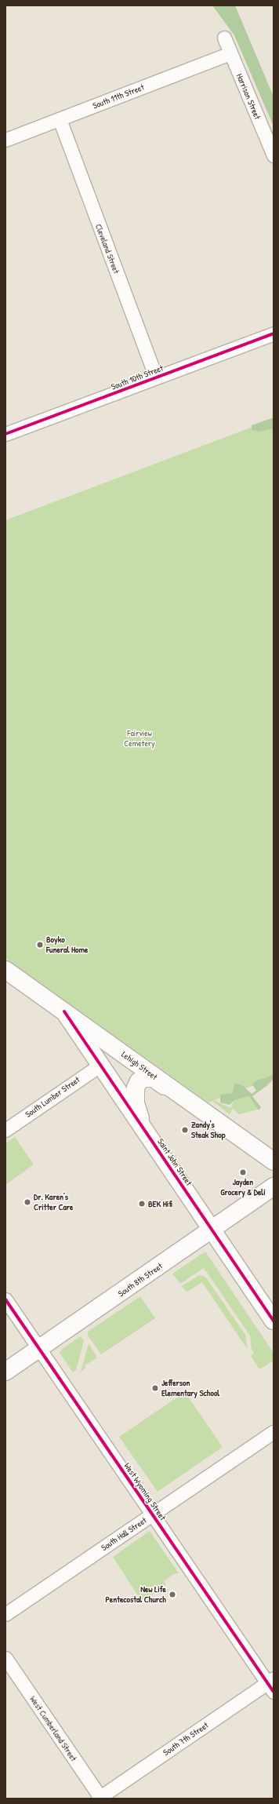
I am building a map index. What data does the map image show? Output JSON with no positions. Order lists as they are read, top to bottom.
{
  "streets": {
    "main road": ["Lehigh Street", "Saint John Street", "South 8th Street"],
    "street": [
      "South 11th Street",
      "Harrison Street",
      "Cleveland Street",
      "South 10th Street",
      "South Lumber Street",
      "West Wyoming Street",
      "South Hall Street",
      "West Cumberland Street",
      "South 7th Street"
    ]
  },
  "crossings": [
    ["South 11th Street", "Harrison Street"],
    ["South 11th Street", "Cleveland Street"],
    ["Cleveland Street", "South 10th Street"],
    ["Lehigh Street", "Saint John Street"],
    ["South Lumber Street", "Saint John Street"],
    ["Saint John Street", "South 8th Street"],
    ["South 8th Street", "West Wyoming Street"],
    ["West Wyoming Street", "South Hall Street"],
    ["West Wyoming Street", "South 7th Street"],
    ["West Cumberland Street", "South 7th Street"]
  ],
  "parks": ["Fairview Cemetery"],
  "places": [
    "Boyko Funeral Home",
    "Zandy's Steak Shop",
    "Jayden Grocery & Deli",
    "Dr. Karen's Critter Care",
    "BEK Hifi",
    "Jefferson Elementary School",
    "New Life Pentecostal Church"
  ]
}
